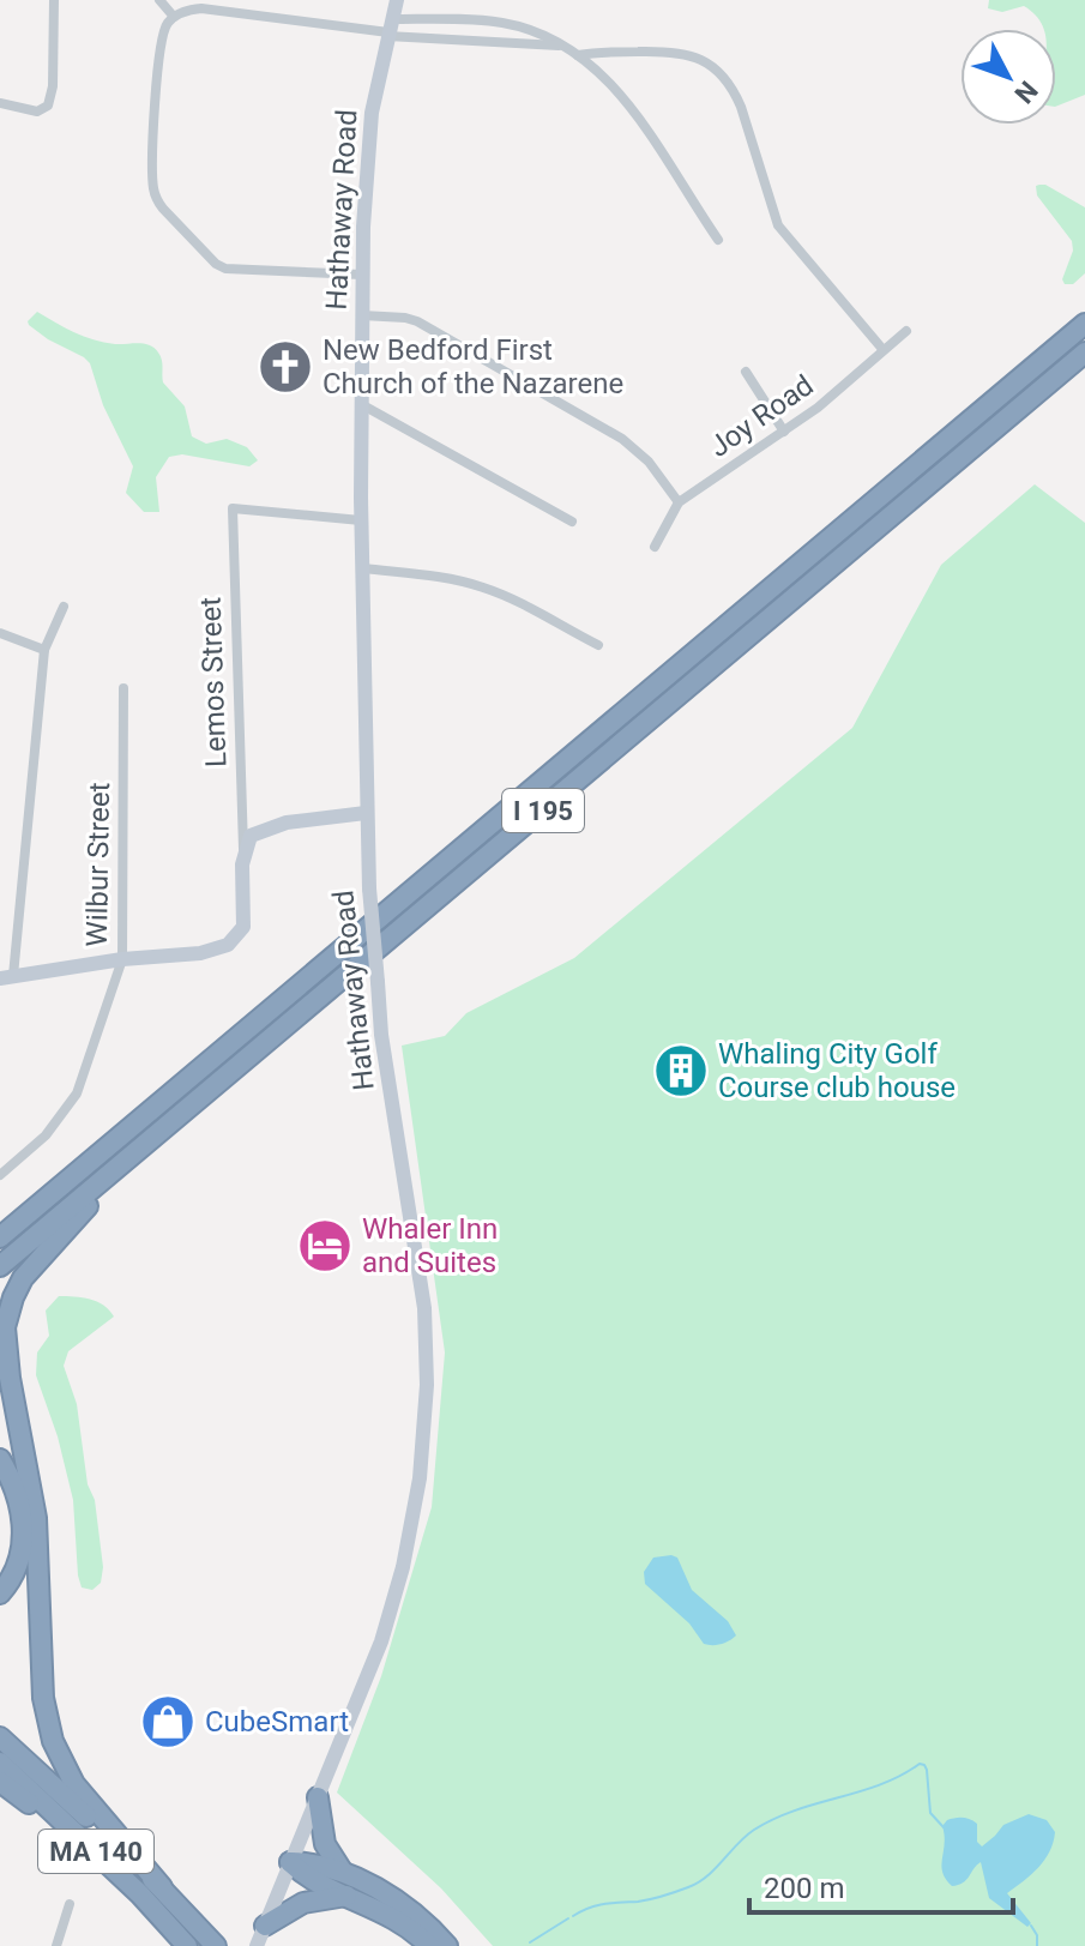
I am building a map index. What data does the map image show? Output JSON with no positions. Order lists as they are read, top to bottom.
{
  "streets": {
    "highway": ["I 195", "MA 140"],
    "main road": ["Hathaway Road"],
    "street": ["Joy Road", "Lemos Street", "Wilbur Street"]
  },
  "crossings": [
    ["Hathaway Road", "Lemos Street"]
  ],
  "places": {
    "church": ["New Bedford First Church of the Nazarene"],
    "building": ["Whaling City Golf Course club house"],
    "hotel": ["Whaler Inn and Suites"],
    "shop": ["CubeSmart"]
  },
  "scale_bar": "200 m",
  "north": "bottom right"
}
